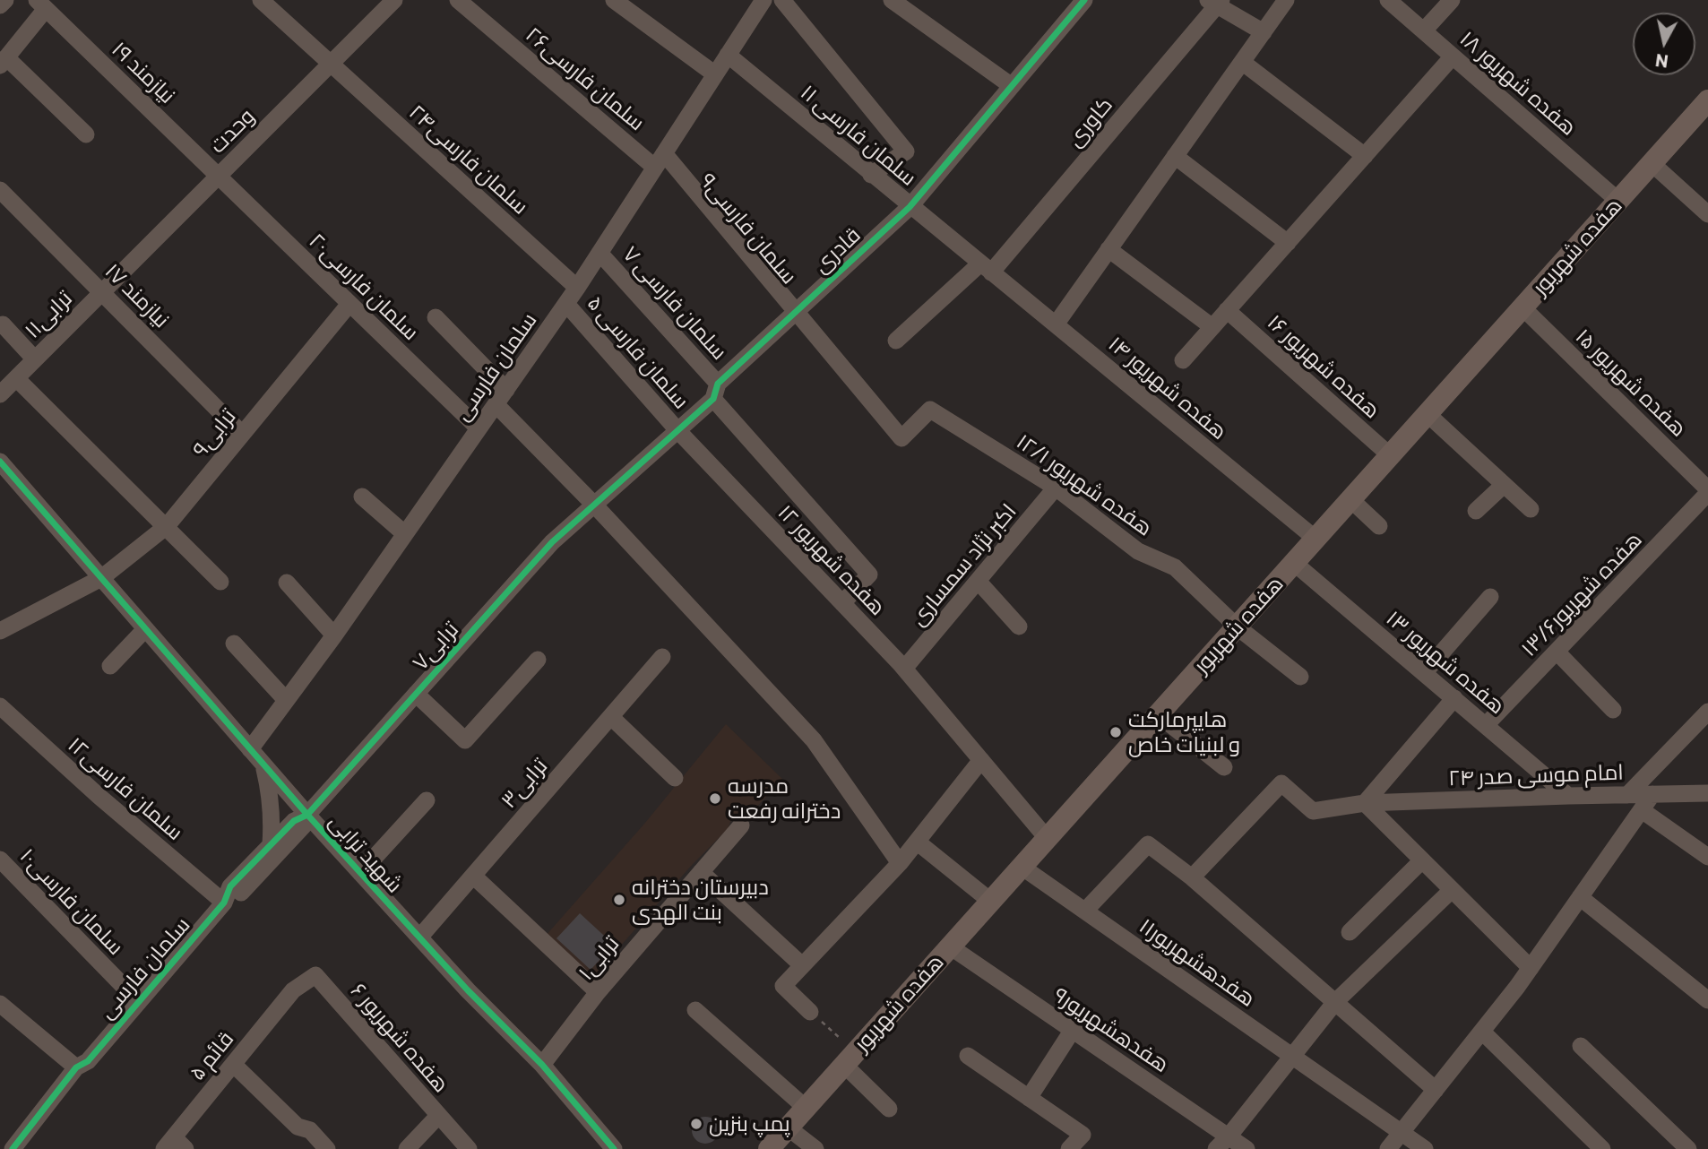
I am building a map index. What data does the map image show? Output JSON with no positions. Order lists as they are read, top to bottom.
{
  "streets": {
    "main road": ["هفده شهریور"],
    "street": [
      "نیازمند ۱۹",
      "سلمان فارسی۲۶",
      "هفده شهریور ۱۸",
      "کاوری",
      "وحدت",
      "سلمان فارسی ۱۱",
      "سلمان فارسی۲۴",
      "سلمان فارسی۹",
      "قادری",
      "سلمان فارسی۲۰",
      "نیازمند ۱۷",
      "سلمان فارسی ۷",
      "ترابی۱۱",
      "سلمان فارسی ۵",
      "سلمان فارسی",
      "هفده شهریور ۱۶",
      "هفده شهریور ۱۵",
      "هفده شهریور ۱۴",
      "ترابی۹",
      "هفده شهریور ۱۲/۱",
      "هفده شهریور ۱۲",
      "اکبر نژاد سمساری",
      "هفده شهریور۱۳/۶",
      "ترابی۷",
      "هفده شهریور ۱۳",
      "امام موسی صدر ۲۴",
      "ترابی۳",
      "سلمان فارسی۱۲",
      "شهید ترابی",
      "سلمان فارسی۱۰",
      "ترابی۱",
      "هفدهشهریور۱۱",
      "هفدهشهریور۹",
      "هفده شهریور ۶",
      "قائم ۵"
    ]
  },
  "crossings": [
    ["نیازمند ۱۹", "وحدت"],
    ["نیازمند ۱۹", "سلمان فارسی۲۰"],
    ["سلمان فارسی۲۶", "سلمان فارسی۹"],
    ["سلمان فارسی۲۶", "سلمان فارسی"],
    ["هفده شهریور ۱۸", "هفده شهریور"],
    ["کاوری", "سلمان فارسی ۱۱"],
    ["کاوری", "هفده شهریور ۱۴"],
    ["وحدت", "سلمان فارسی۲۴"],
    ["وحدت", "سلمان فارسی۲۰"],
    ["وحدت", "نیازمند ۱۷"],
    ["وحدت", "ترابی۱۱"],
    ["سلمان فارسی ۱۱", "قادری"],
    ["سلمان فارسی ۱۱", "سلمان فارسی"],
    ["سلمان فارسی ۱۱", "هفده شهریور ۱۴"],
    ["سلمان فارسی۲۴", "سلمان فارسی"],
    ["سلمان فارسی۹", "قادری"],
    ["سلمان فارسی۹", "سلمان فارسی"],
    ["سلمان فارسی۹", "هفده شهریور ۱۲/۱"],
    ["هفده شهریور", "هفده شهریور ۱۶"],
    ["هفده شهریور", "هفده شهریور ۱۵"],
    ["هفده شهریور", "هفده شهریور ۱۴"],
    ["هفده شهریور", "هفده شهریور ۱۲/۱"],
    ["هفده شهریور", "هفده شهریور ۱۲"],
    ["هفده شهریور", "هفده شهریور ۱۳"],
    ["هفده شهریور", "هفدهشهریور۱۱"],
    ["هفده شهریور", "هفدهشهریور۹"],
    ["قادری", "سلمان فارسی ۷"],
    ["قادری", "سلمان فارسی ۵"],
    ["قادری", "هفده شهریور ۱۲"],
    ["قادری", "ترابی۷"],
    ["سلمان فارسی۲۰", "سلمان فارسی"],
    ["سلمان فارسی۲۰", "ترابی۹"],
    ["نیازمند ۱۷", "ترابی۱۱"],
    ["نیازمند ۱۷", "ترابی۹"],
    ["سلمان فارسی ۷", "سلمان فارسی"],
    ["سلمان فارسی ۷", "هفده شهریور ۱۲"],
    ["سلمان فارسی ۵", "سلمان فارسی"],
    ["سلمان فارسی ۵", "هفده شهریور ۱۲"],
    ["سلمان فارسی", "ترابی۷"],
    ["سلمان فارسی", "سلمان فارسی۱۲"],
    ["سلمان فارسی", "شهید ترابی"],
    ["سلمان فارسی", "سلمان فارسی۱۰"],
    ["هفده شهریور ۱۵", "هفده شهریور۱۳/۶"],
    ["ترابی۹", "شهید ترابی"],
    ["هفده شهریور ۱۲/۱", "اکبر نژاد سمساری"],
    ["هفده شهریور ۱۲", "اکبر نژاد سمساری"],
    ["هفده شهریور۱۳/۶", "هفده شهریور ۱۳"],
    ["ترابی۷", "شهید ترابی"],
    ["هفده شهریور ۱۳", "امام موسی صدر ۲۴"],
    ["ترابی۳", "شهید ترابی"],
    ["شهید ترابی", "ترابی۱"],
    ["هفده شهریور ۶", "قائم ۵"]
  ],
  "places": [
    "هایپرمارکت و لبنیات خاص",
    "مدرسه دخترانه رفعت",
    "دبیرستان دخترانه بنت الهدی",
    "پمپ بنزین"
  ],
  "north": "bottom"
}
